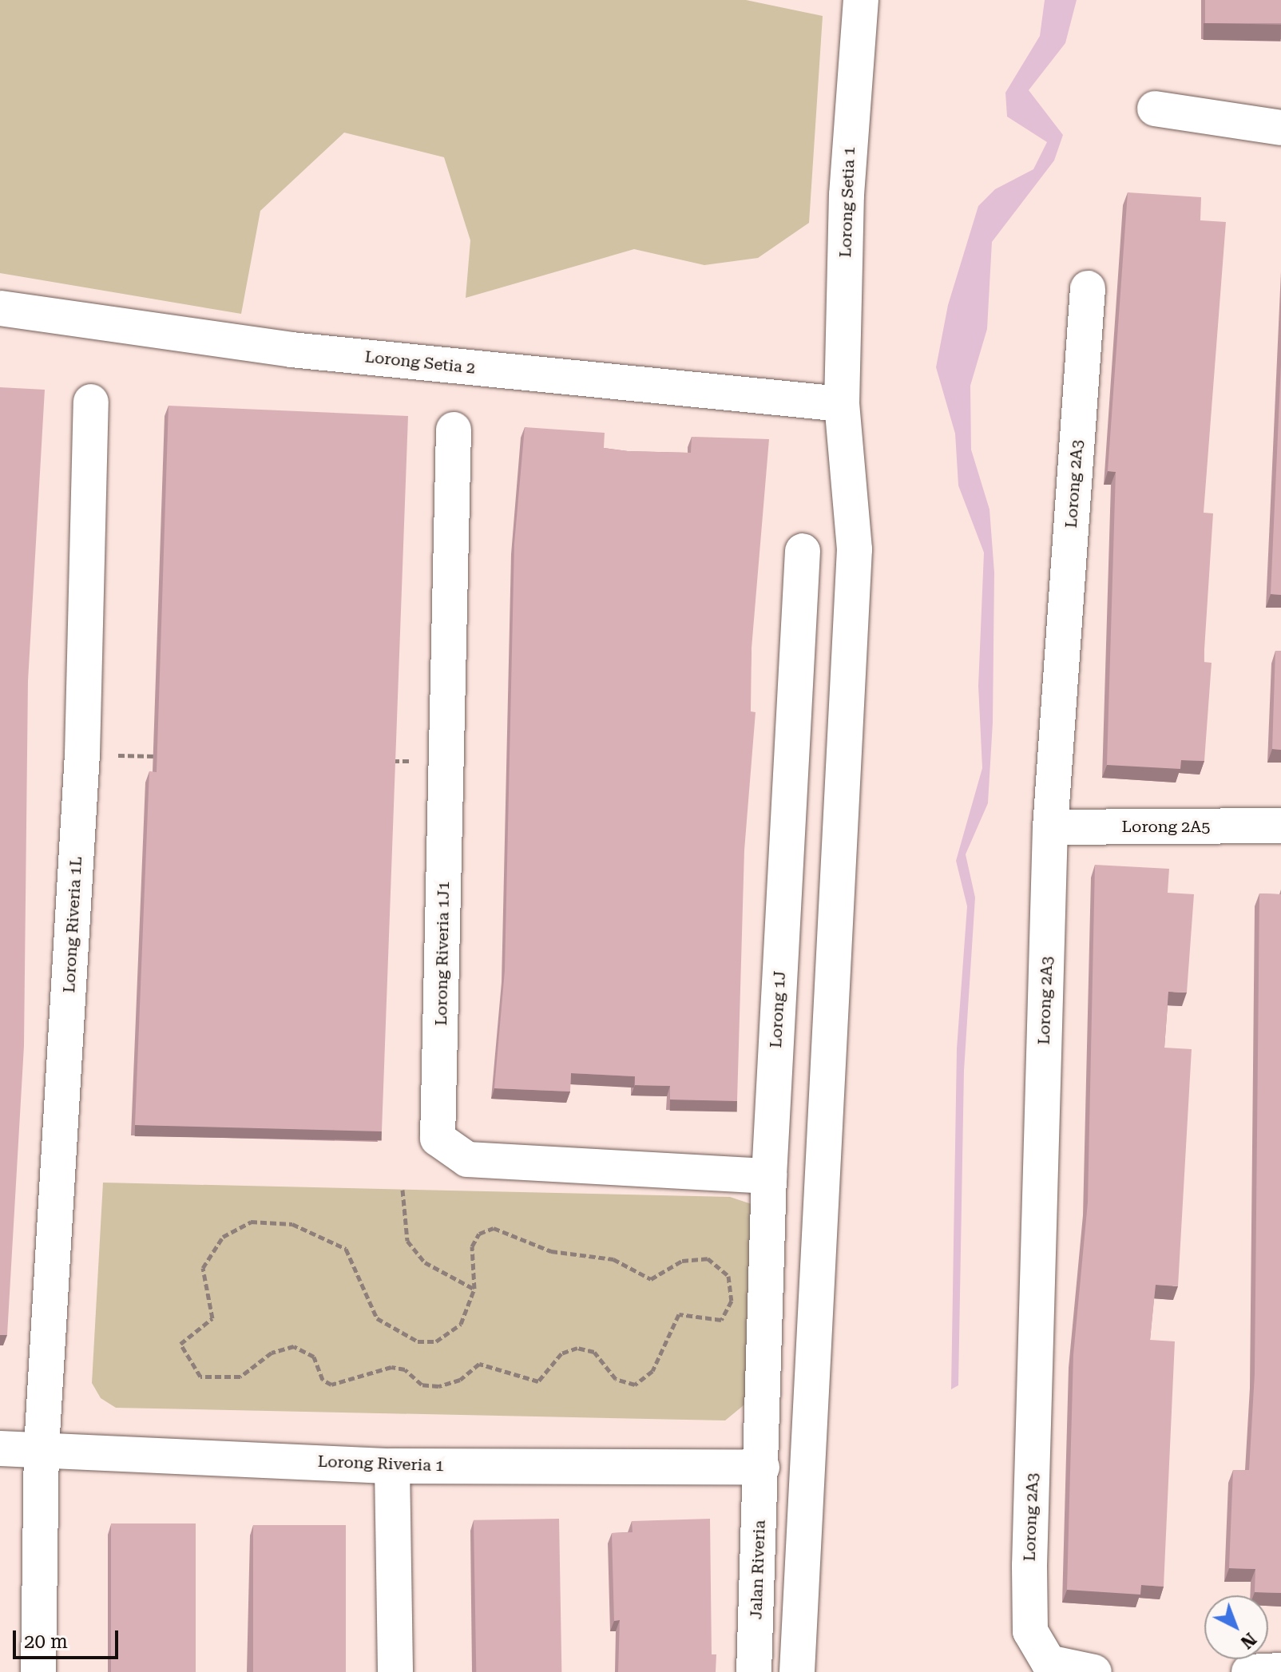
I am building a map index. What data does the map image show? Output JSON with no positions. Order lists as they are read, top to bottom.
{
  "streets": {
    "street": [
      "Lorong Setia 1",
      "Lorong Setia 2",
      "Lorong 2A3",
      "Lorong 2A5",
      "Lorong Riveria 1L",
      "Lorong Riveria 1J1",
      "Lorong 1J",
      "Lorong Riveria 1",
      "Jalan Riveria"
    ]
  },
  "crossings": [
    ["Lorong Setia 1", "Lorong Setia 2"],
    ["Lorong 2A3", "Lorong 2A5"],
    ["Lorong Riveria 1L", "Lorong Riveria 1"],
    ["Lorong Riveria 1J1", "Lorong 1J"],
    ["Lorong 1J", "Lorong Riveria 1"],
    ["Lorong 1J", "Jalan Riveria"],
    ["Lorong Riveria 1", "Jalan Riveria"]
  ],
  "scale_bar": "20 m",
  "north": "bottom right"
}
